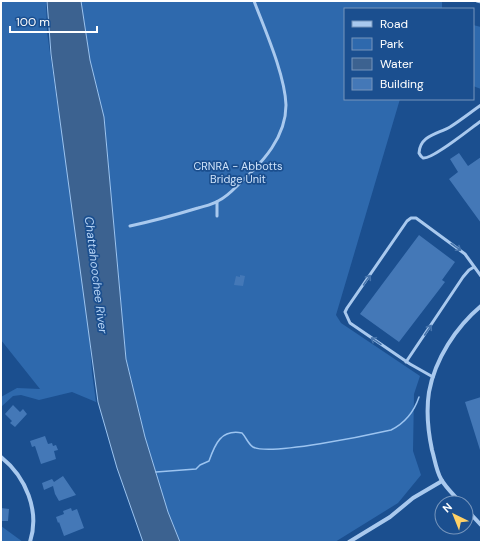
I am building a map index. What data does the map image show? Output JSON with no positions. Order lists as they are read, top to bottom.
{
  "water": ["Chattahoochee River"],
  "parks": ["CRNRA - Abbotts Bridge Unit"],
  "legend": [
    "Road",
    "Park",
    "Water",
    "Building"
  ],
  "scale_bar": "100 m",
  "north": "top left"
}
